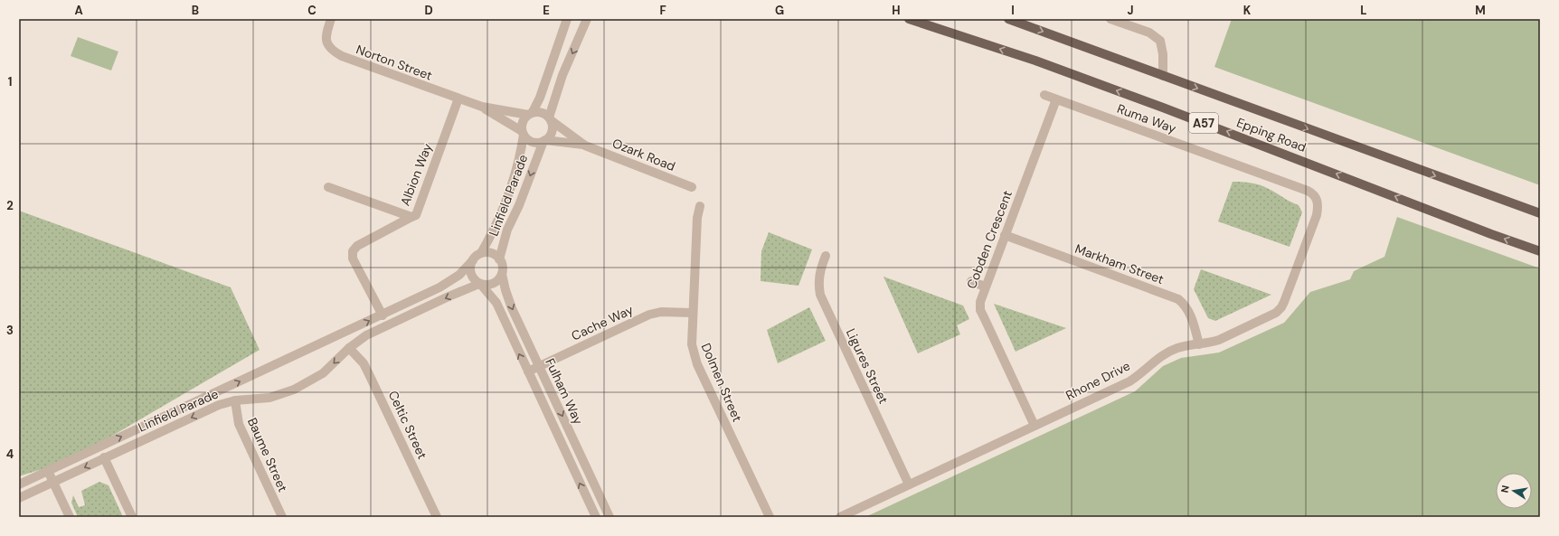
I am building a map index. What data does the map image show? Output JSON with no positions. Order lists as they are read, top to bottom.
{
  "streets": {
    "main road": ["A57", "Epping Road"],
    "street": [
      "Norton Street",
      "Ruma Way",
      "Ozark Road",
      "Albion Way",
      "Linfield Parade",
      "Cobden Crescent",
      "Markham Street",
      "Cache Way",
      "Ligures Street",
      "Rhone Drive",
      "Dolmen Street",
      "Fulham Way",
      "Celtic Street",
      "Baume Street"
    ]
  },
  "crossings": [
    ["Norton Street", "Albion Way"],
    ["Norton Street", "Linfield Parade"],
    ["Ruma Way", "Cobden Crescent"],
    ["Ruma Way", "Rhone Drive"],
    ["Linfield Parade", "Fulham Way"],
    ["Linfield Parade", "Celtic Street"],
    ["Linfield Parade", "Baume Street"],
    ["Cobden Crescent", "Markham Street"],
    ["Cobden Crescent", "Rhone Drive"],
    ["Markham Street", "Rhone Drive"],
    ["Cache Way", "Dolmen Street"],
    ["Cache Way", "Fulham Way"],
    ["Ligures Street", "Rhone Drive"]
  ],
  "north": "left",
  "grid": {
    "columns": [
      "A",
      "B",
      "C",
      "D",
      "E",
      "F",
      "G",
      "H",
      "I",
      "J",
      "K",
      "L",
      "M"
    ],
    "rows": [
      "1",
      "2",
      "3",
      "4"
    ]
  }
}
